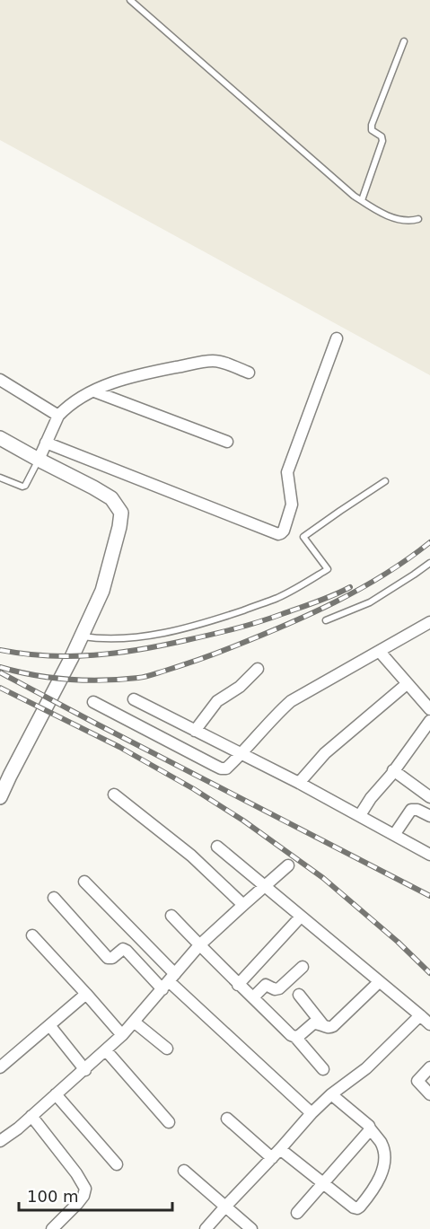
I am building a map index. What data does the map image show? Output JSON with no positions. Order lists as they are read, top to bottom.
{
  "scale_bar": "100 m"
}
